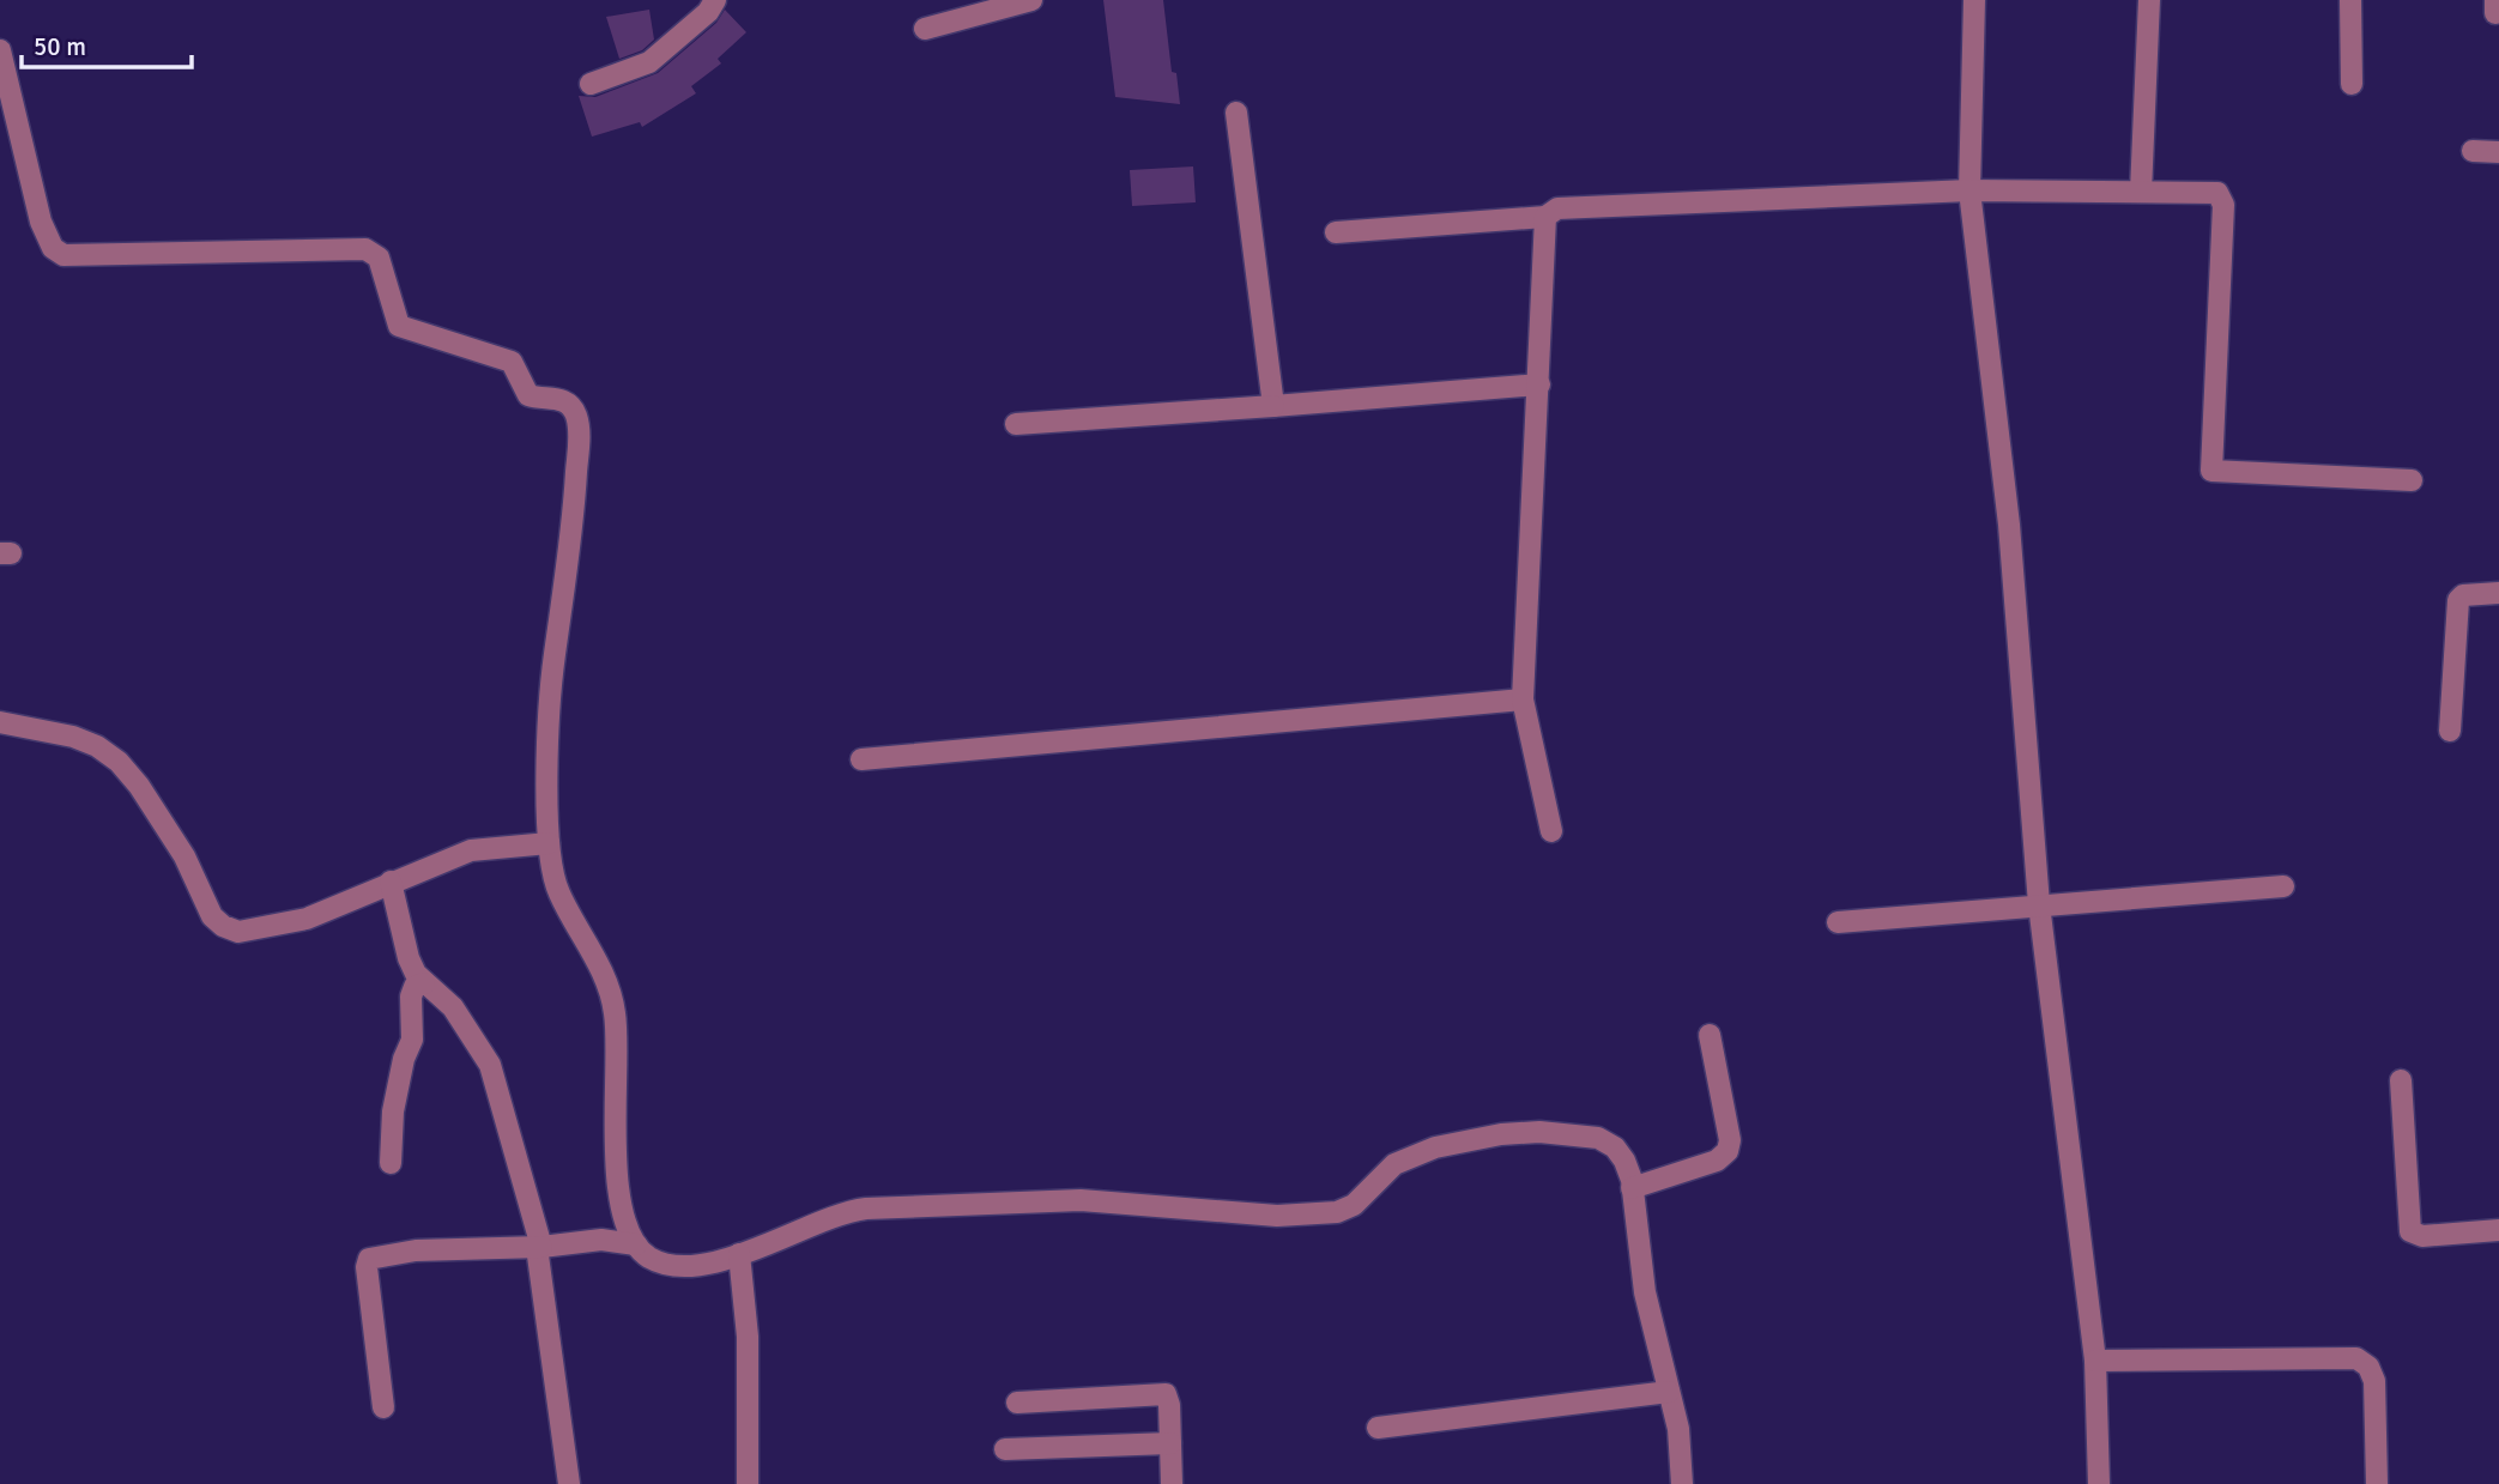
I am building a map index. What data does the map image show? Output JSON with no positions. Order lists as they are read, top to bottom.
{
  "scale_bar": "50 m"
}
